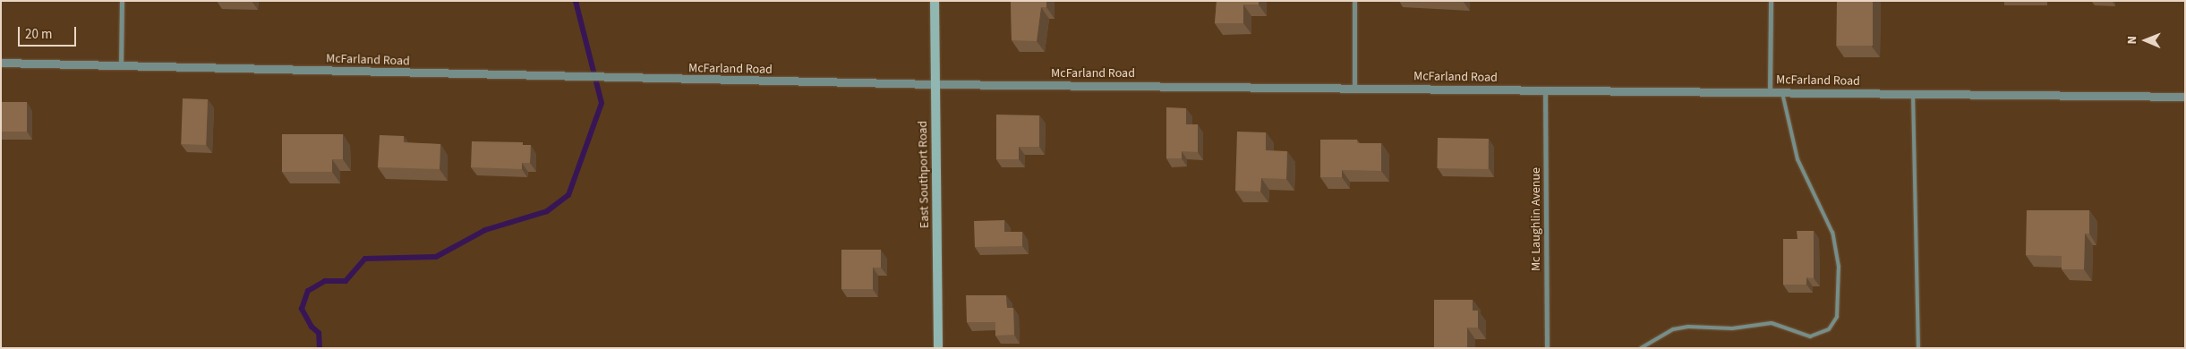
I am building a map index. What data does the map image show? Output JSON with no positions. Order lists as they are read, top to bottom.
{
  "streets": {
    "main road": ["East Southport Road"],
    "street": ["McFarland Road", "Mc Laughlin Avenue"]
  },
  "crossings": [
    ["McFarland Road", "East Southport Road"],
    ["McFarland Road", "Mc Laughlin Avenue"]
  ],
  "scale_bar": "20 m",
  "north": "left"
}
